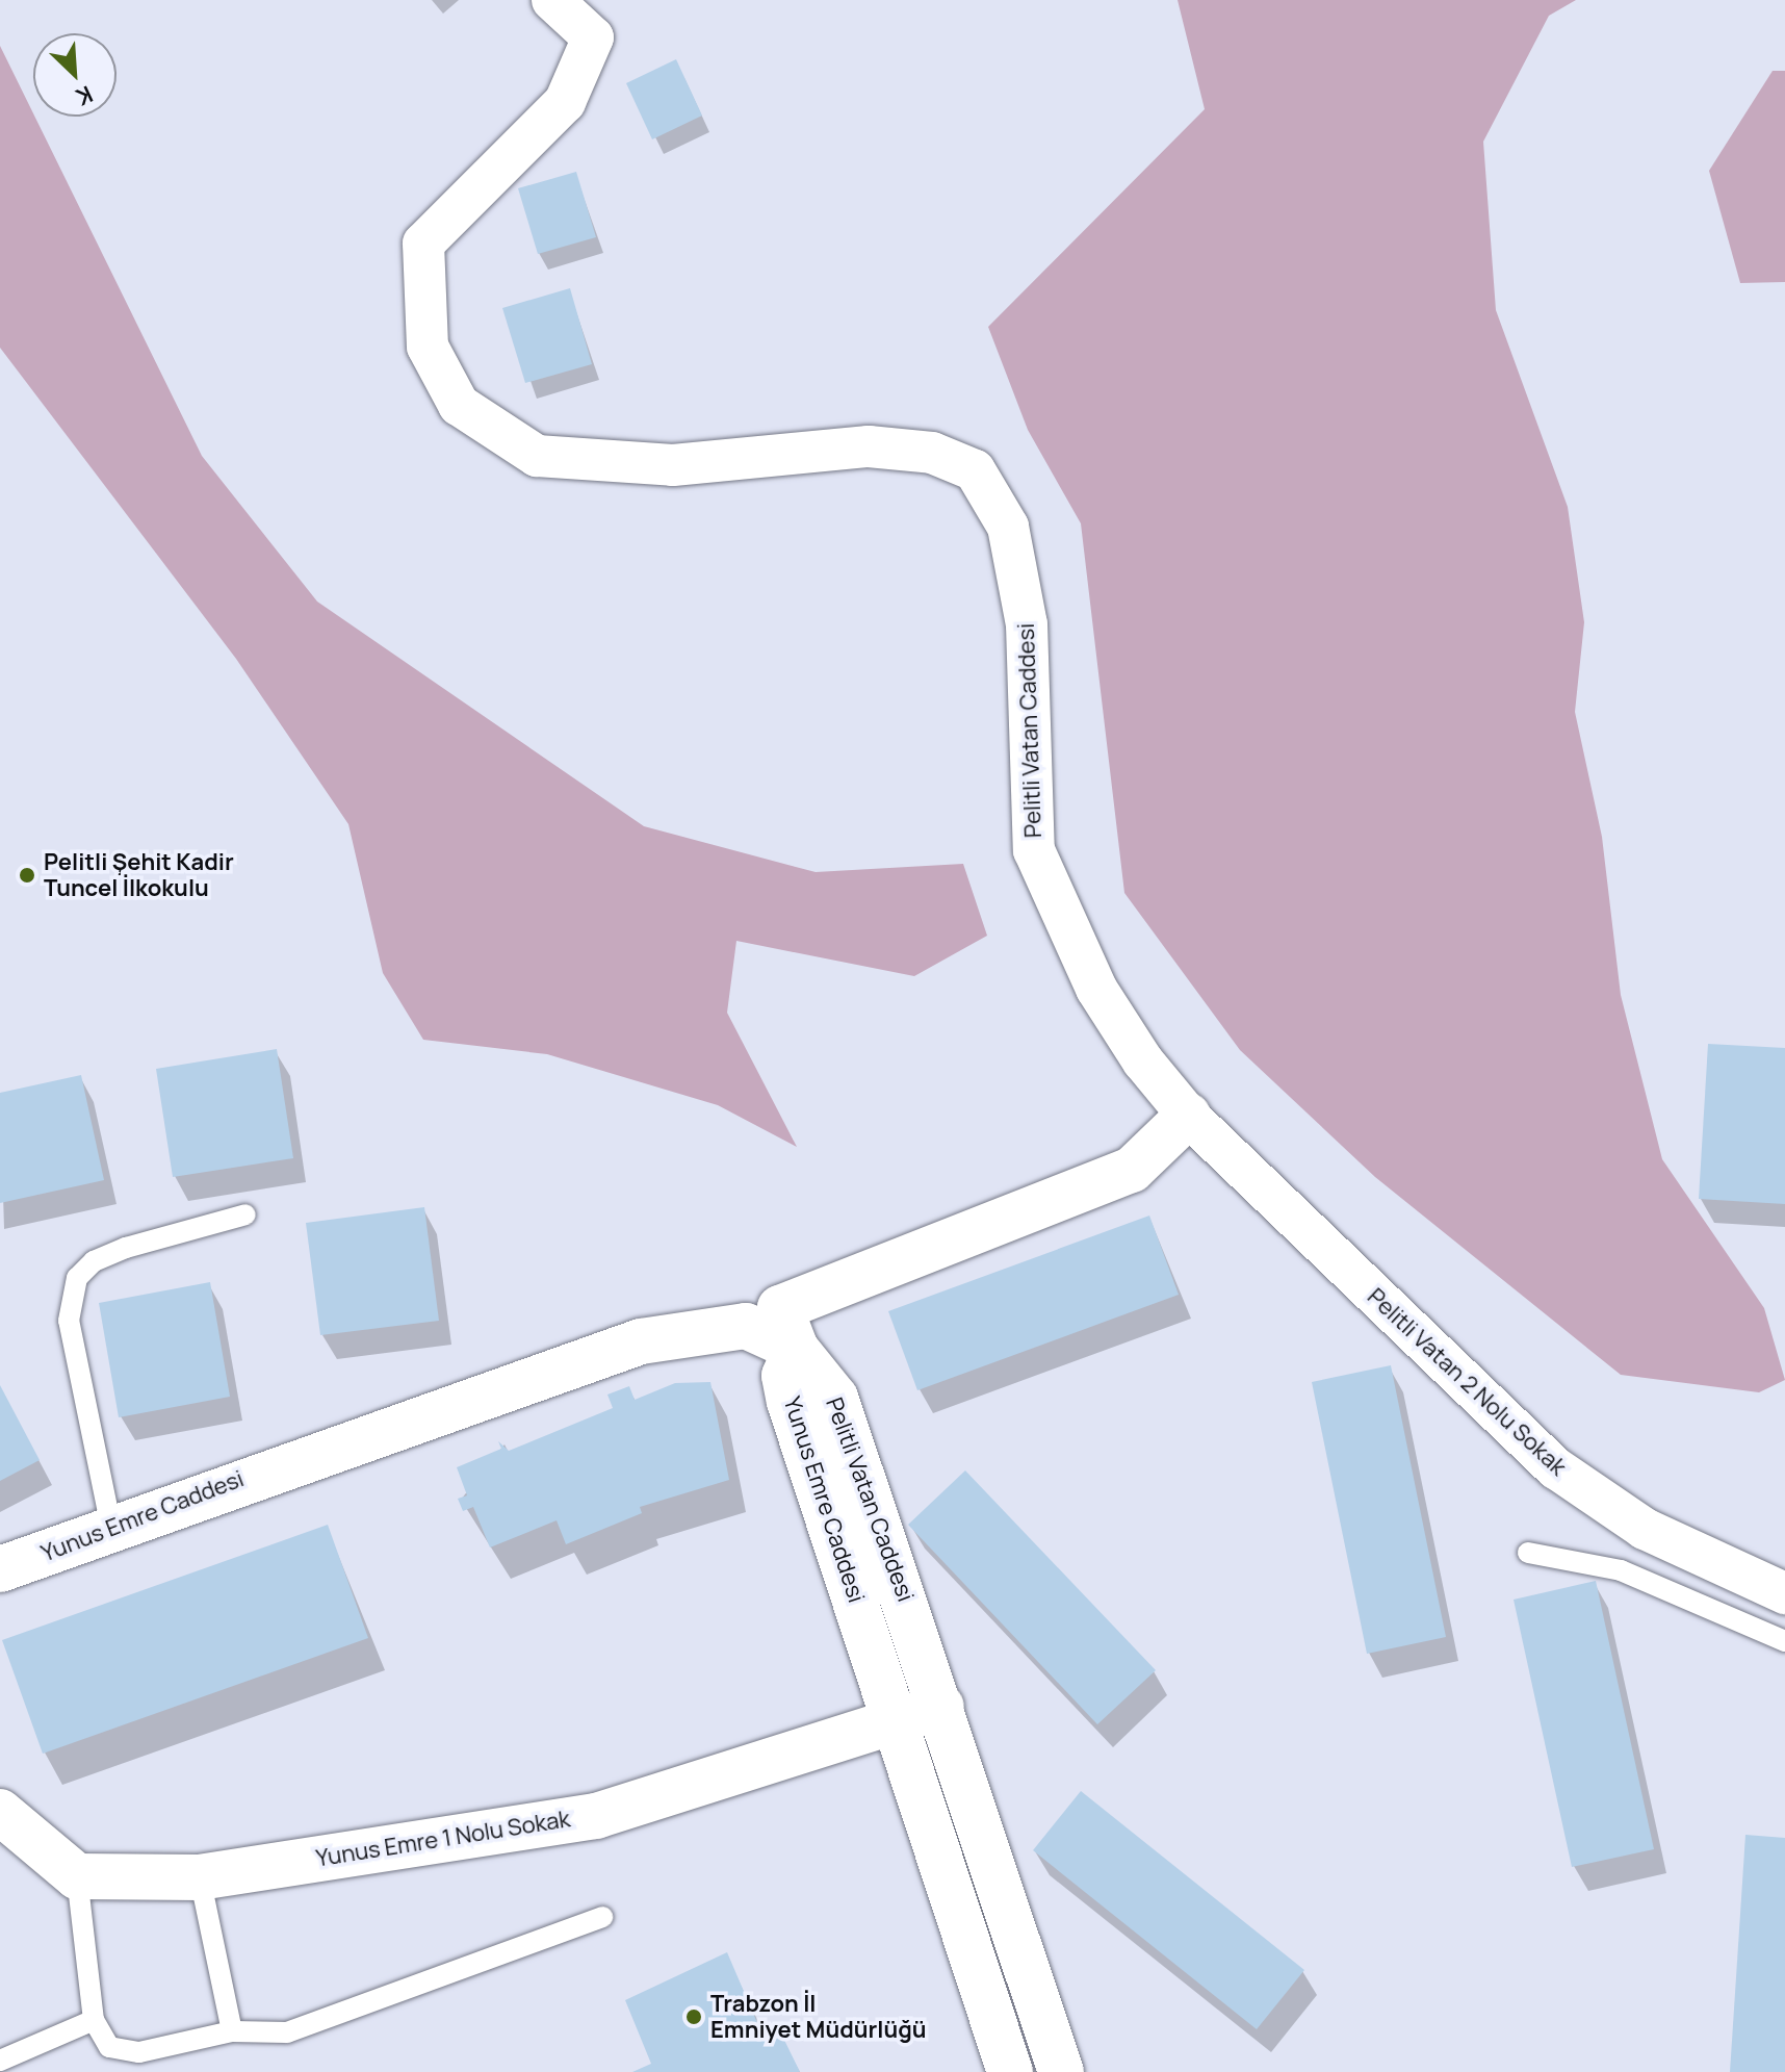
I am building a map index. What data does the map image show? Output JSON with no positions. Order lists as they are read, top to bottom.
{
  "streets": {
    "street": [
      "Pelitli Vatan Caddesi",
      "Pelitli Vatan 2 Nolu Sokak",
      "Yunus Emre Caddesi",
      "Yunus Emre 1 Nolu Sokak"
    ]
  },
  "crossings": [
    ["Pelitli Vatan Caddesi", "Pelitli Vatan 2 Nolu Sokak"],
    ["Pelitli Vatan Caddesi", "Yunus Emre Caddesi"],
    ["Pelitli Vatan Caddesi", "Yunus Emre 1 Nolu Sokak"],
    ["Yunus Emre Caddesi", "Yunus Emre 1 Nolu Sokak"]
  ],
  "places": ["Pelitli Şehit Kadir Tuncel İlkokulu", "Trabzon İl Emniyet Müdürlüğü"],
  "north": "bottom right"
}
